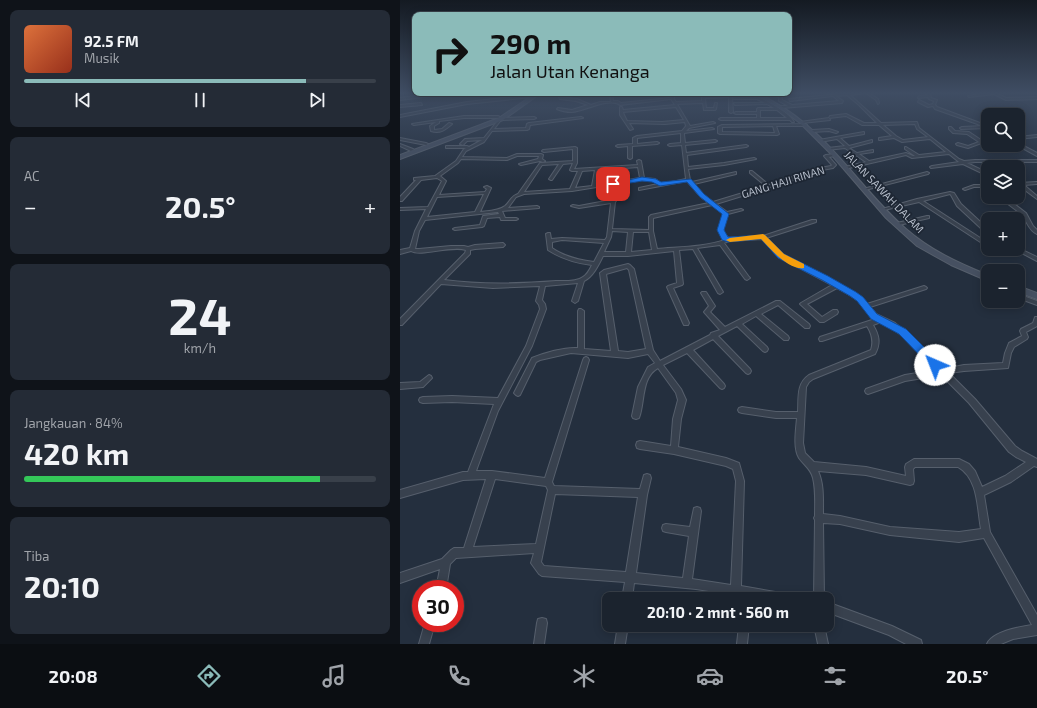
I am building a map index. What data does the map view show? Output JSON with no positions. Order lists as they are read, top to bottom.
{
  "streets": {
    "street": ["GANG HAJI RINAN", "JALAN SAWAH DALAM"]
  },
  "crossings": [
    ["GANG HAJI RINAN", "JALAN SAWAH DALAM"]
  ],
  "page": {
    "turn": ["290 m", "Jalan Utan Kenanga"],
    "song": ["92.5 FM", "Musik"],
    "map_buttons": ["+", "−"],
    "tile": [
      "AC",
      ["24", "km/h"],
      ["Jangkauan · 84%", "420 km"],
      ["Tiba", "20:10"]
    ],
    "heat": ["−", "20.5°", "+"],
    "limit": "30",
    "trip": "20:10 · 2 mnt · 560 m",
    "tabs": ["20:08", "20.5°"]
  }
}
